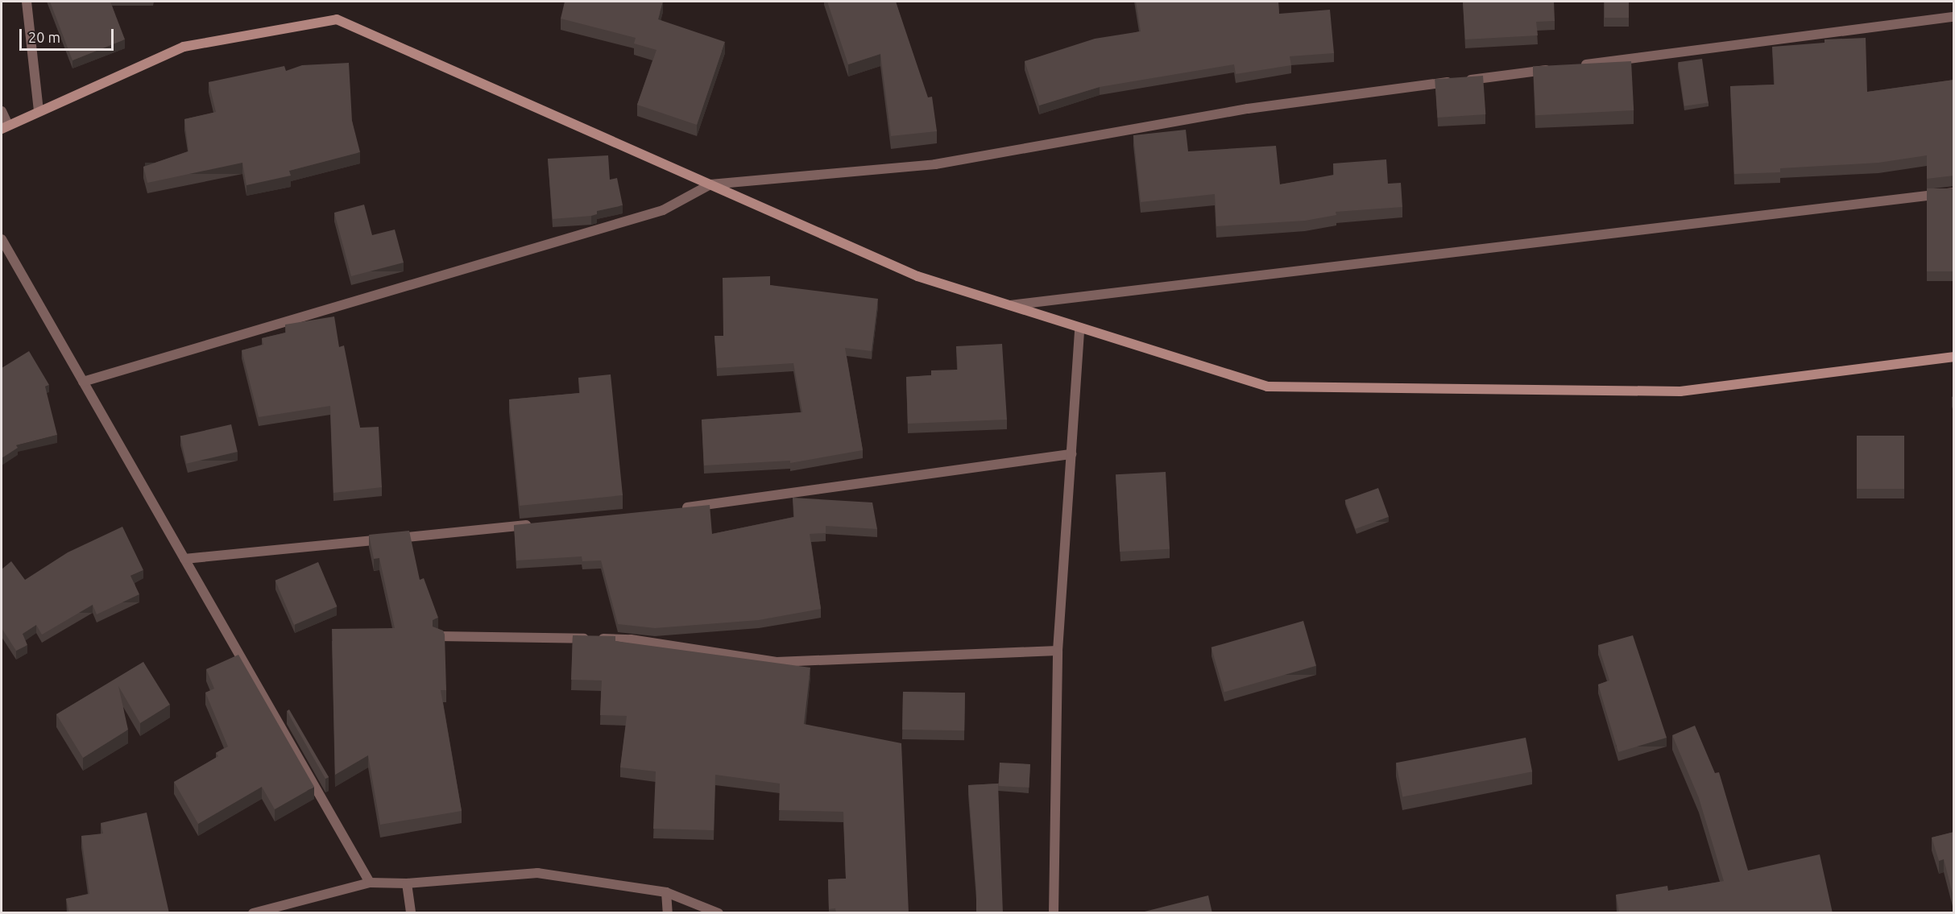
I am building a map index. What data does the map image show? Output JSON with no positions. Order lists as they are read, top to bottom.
{
  "scale_bar": "20 m"
}
